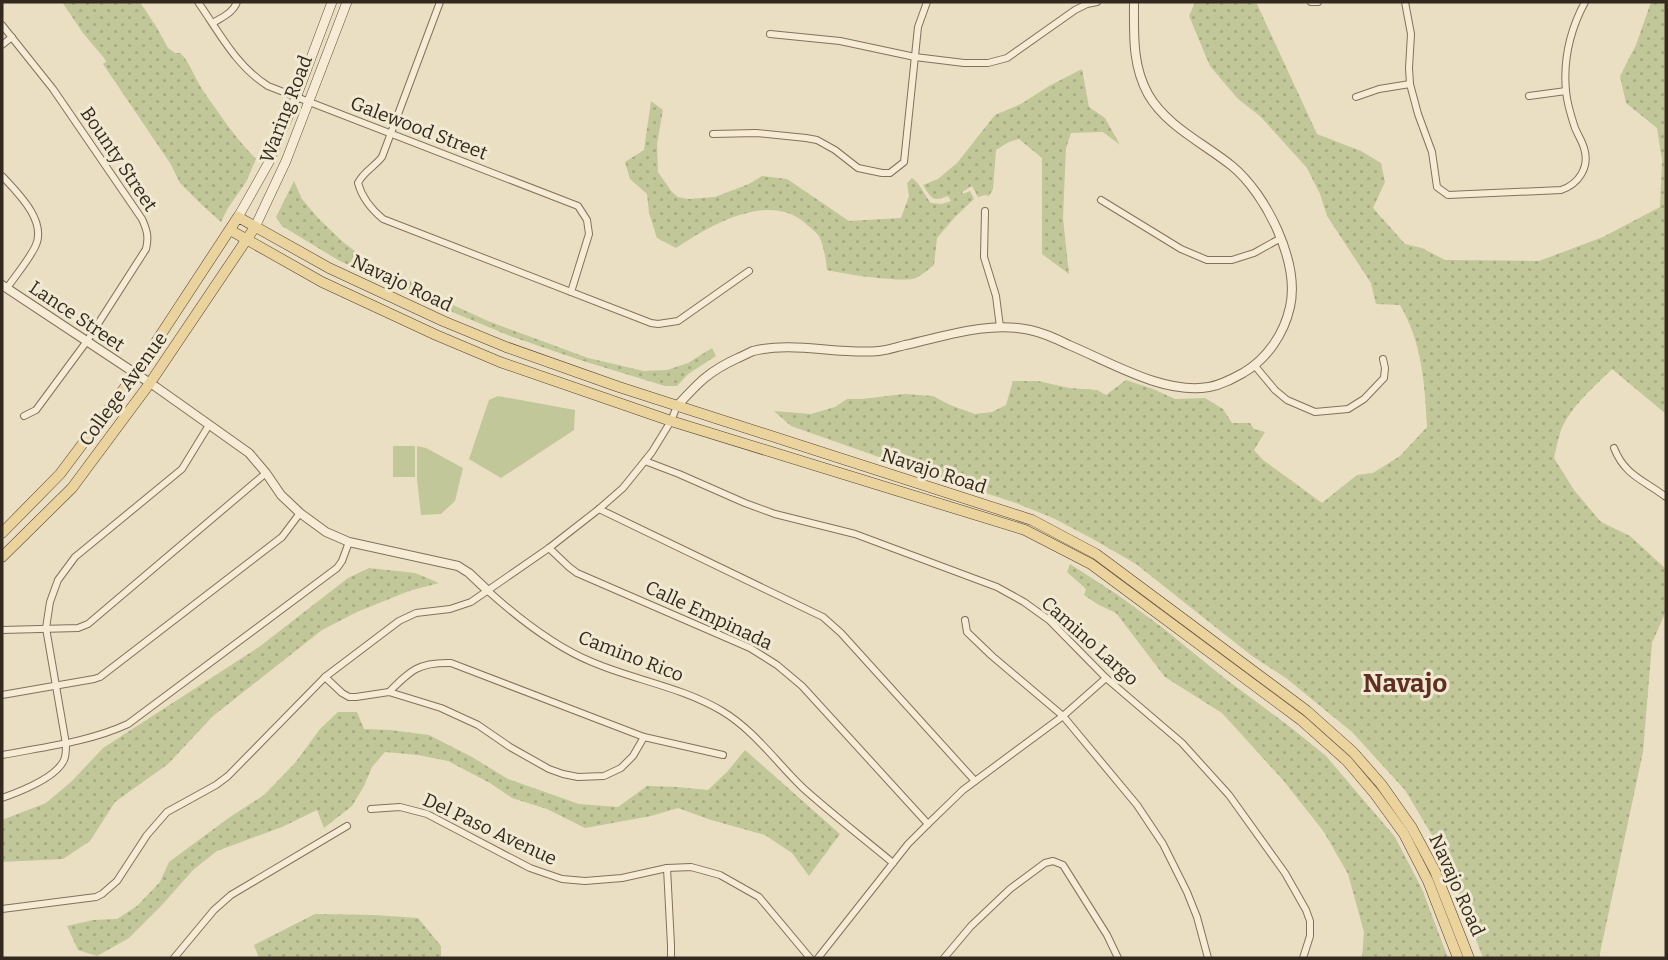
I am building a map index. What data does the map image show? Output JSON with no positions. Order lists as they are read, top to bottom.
{
  "streets": {
    "main road": ["Waring Road", "Navajo Road", "College Avenue"],
    "street": [
      "Galewood Street",
      "Bounty Street",
      "Lance Street",
      "Calle Empinada",
      "Camino Largo",
      "Camino Rico",
      "Del Paso Avenue"
    ]
  },
  "crossings": [
    ["Waring Road", "Galewood Street"],
    ["Waring Road", "Navajo Road"],
    ["Waring Road", "College Avenue"],
    ["Bounty Street", "Lance Street"],
    ["Navajo Road", "College Avenue"],
    ["Lance Street", "College Avenue"],
    ["Lance Street", "Camino Rico"],
    ["College Avenue", "Camino Rico"]
  ],
  "districts": ["Navajo"]
}
